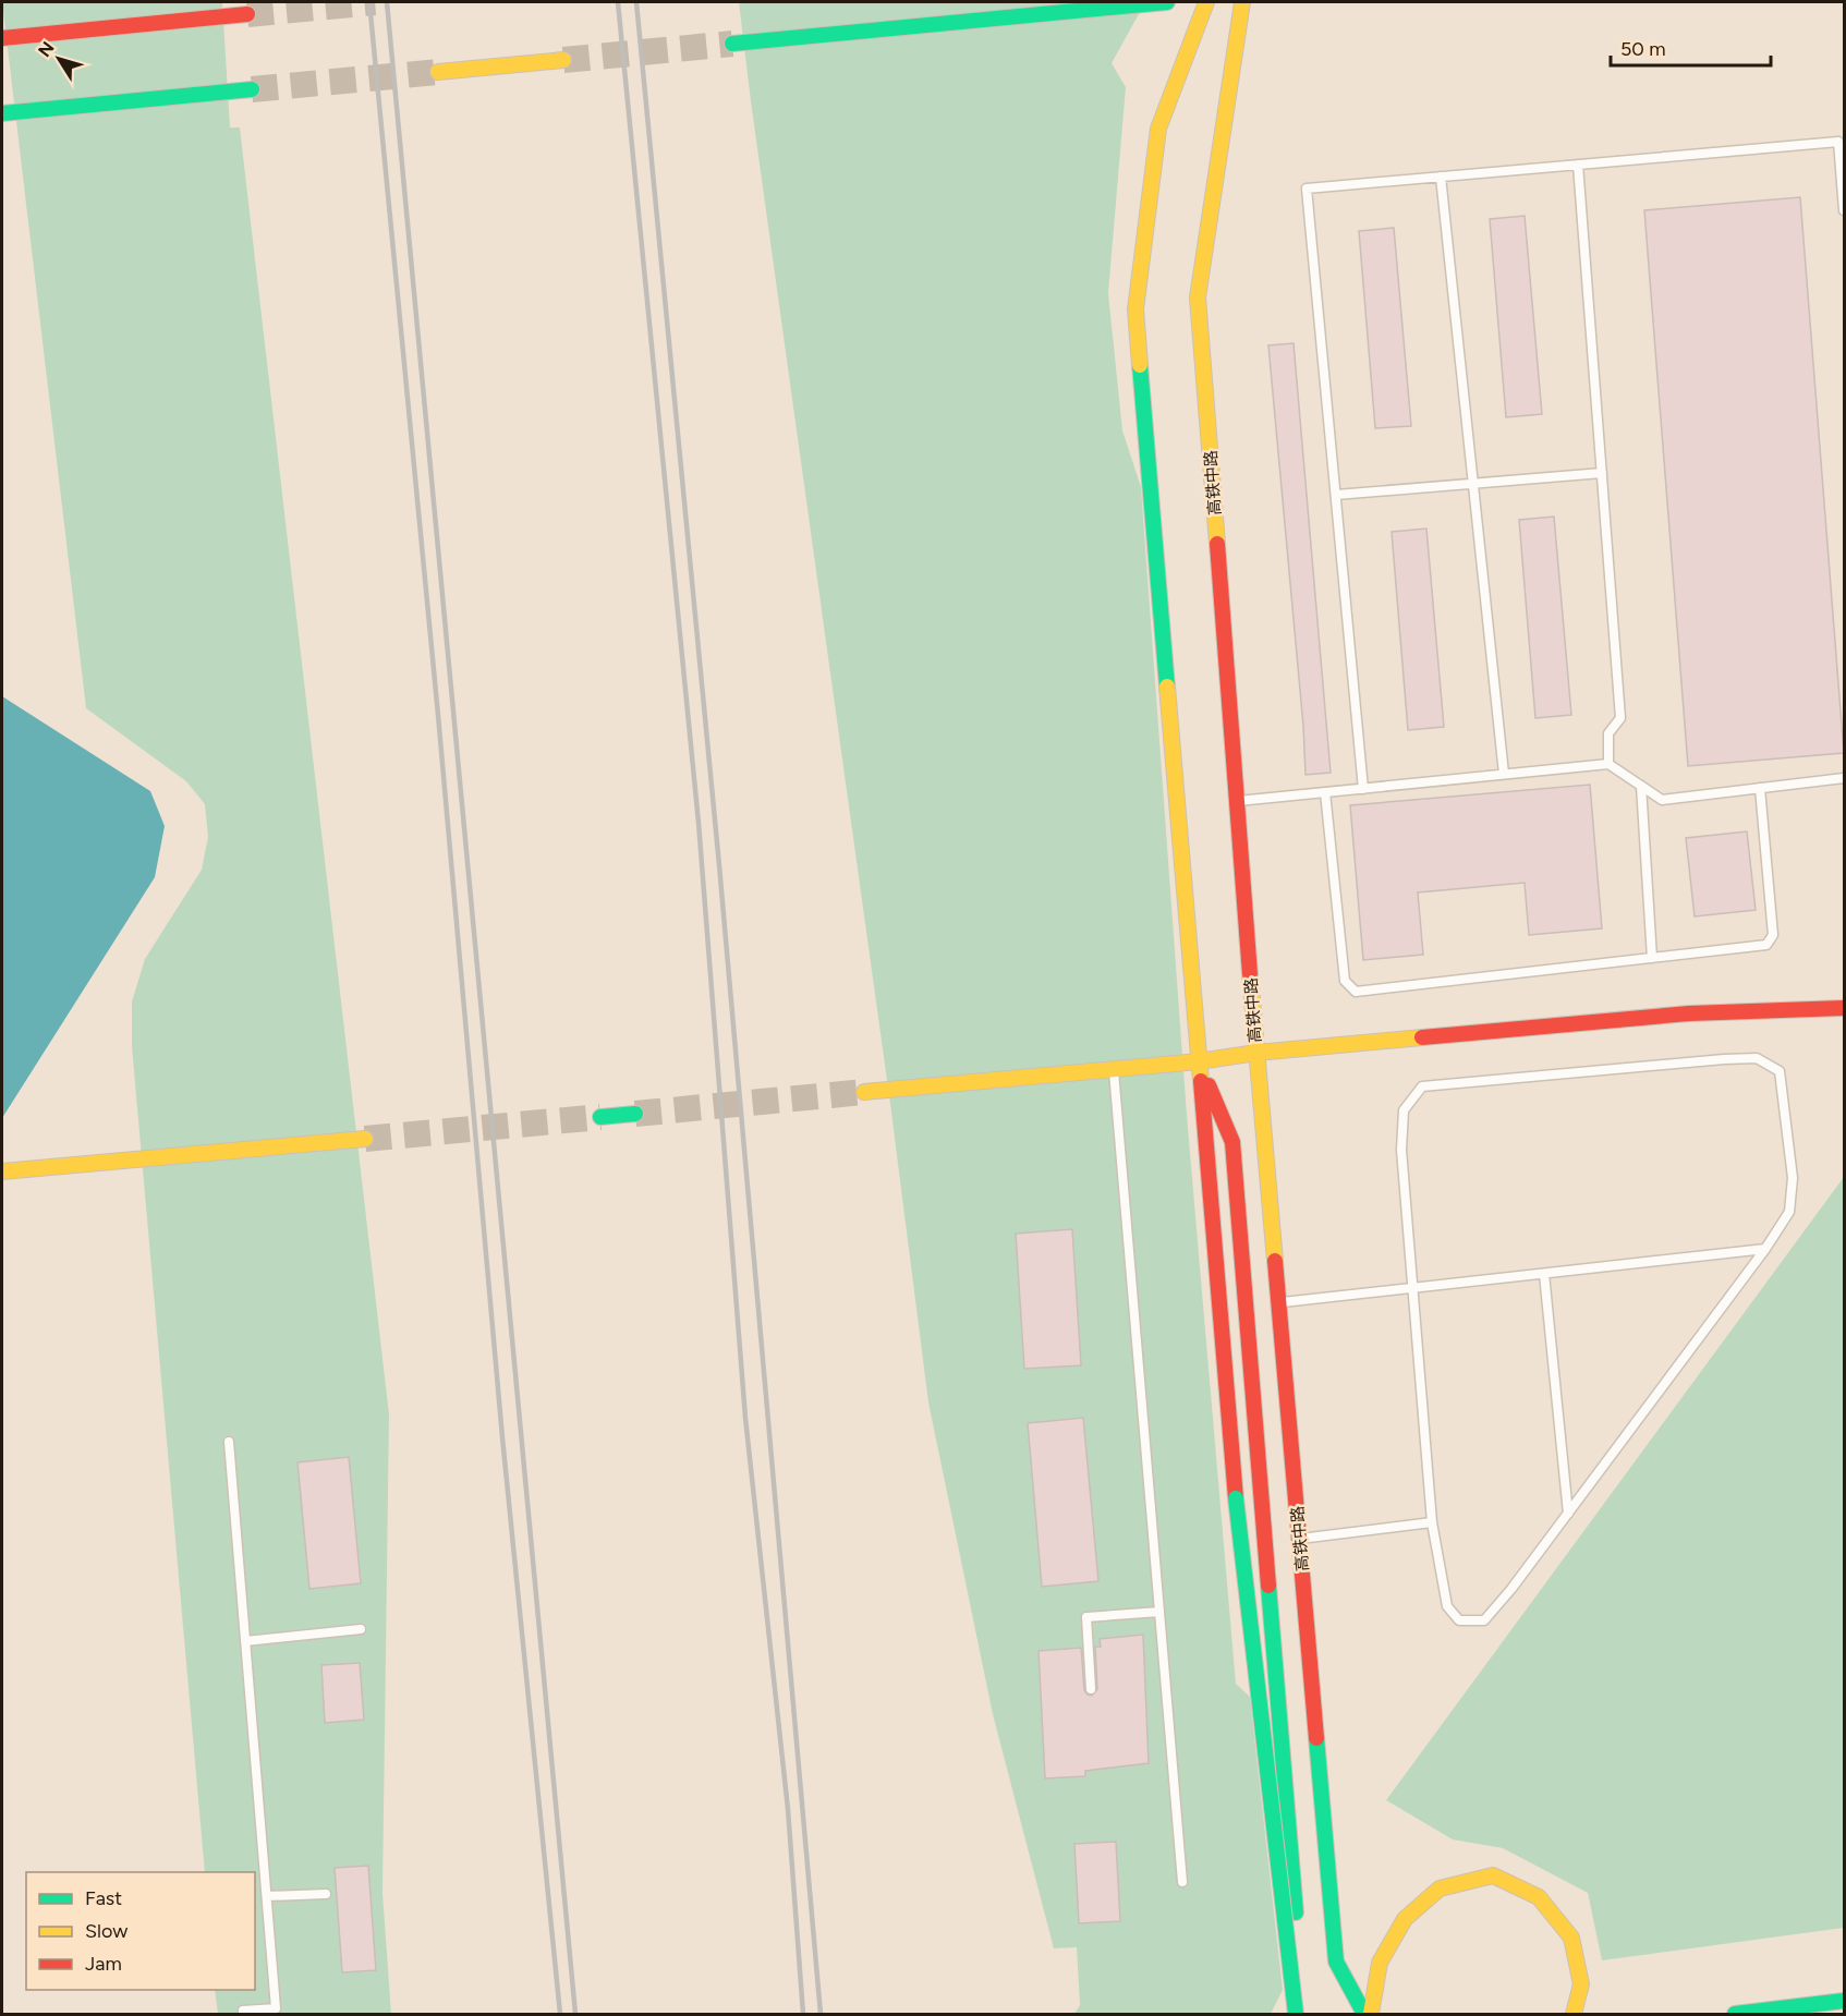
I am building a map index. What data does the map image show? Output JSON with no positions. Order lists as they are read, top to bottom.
{
  "streets": {
    "main road": ["高铁中路"]
  },
  "legend": ["Fast", "Slow", "Jam"],
  "scale_bar": "50 m",
  "north": "top left"
}
